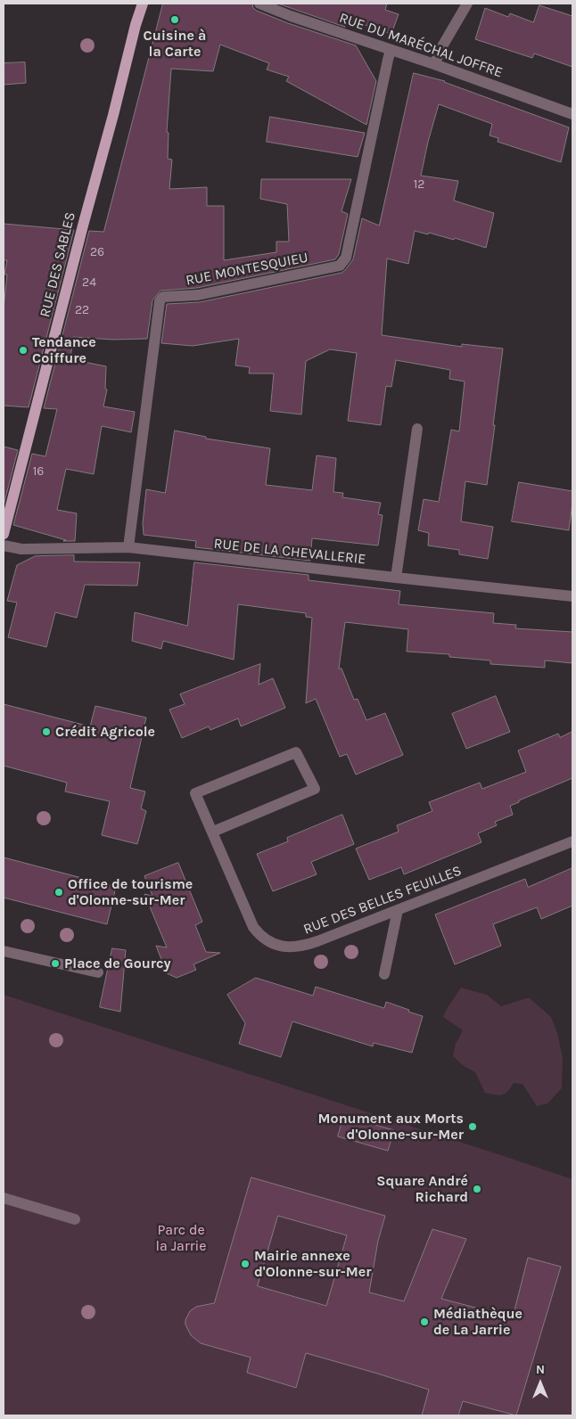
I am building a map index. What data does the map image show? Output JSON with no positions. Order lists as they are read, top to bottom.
{
  "streets": {
    "main road": ["RUE DES SABLES"],
    "street": [
      "RUE DU MARÉCHAL JOFFRE",
      "RUE MONTESQUIEU",
      "RUE DE LA CHEVALLERIE",
      "RUE DES BELLES FEUILLES"
    ]
  },
  "crossings": [
    ["RUE DU MARÉCHAL JOFFRE", "RUE MONTESQUIEU"],
    ["RUE MONTESQUIEU", "RUE DE LA CHEVALLERIE"]
  ],
  "parks": ["Parc de la Jarrie"],
  "places": [
    "Cuisine à la Carte",
    "Tendance Coiffure",
    "Crédit Agricole",
    "Office de tourisme d'Olonne-sur-Mer",
    "Place de Gourcy",
    "Monument aux Morts d'Olonne-sur-Mer",
    "Square André Richard",
    "Mairie annexe d'Olonne-sur-Mer",
    "Médiathèque de La Jarrie"
  ],
  "house_numbers": [
    "12",
    "26",
    "24",
    "22",
    "16"
  ],
  "north": "top"
}
